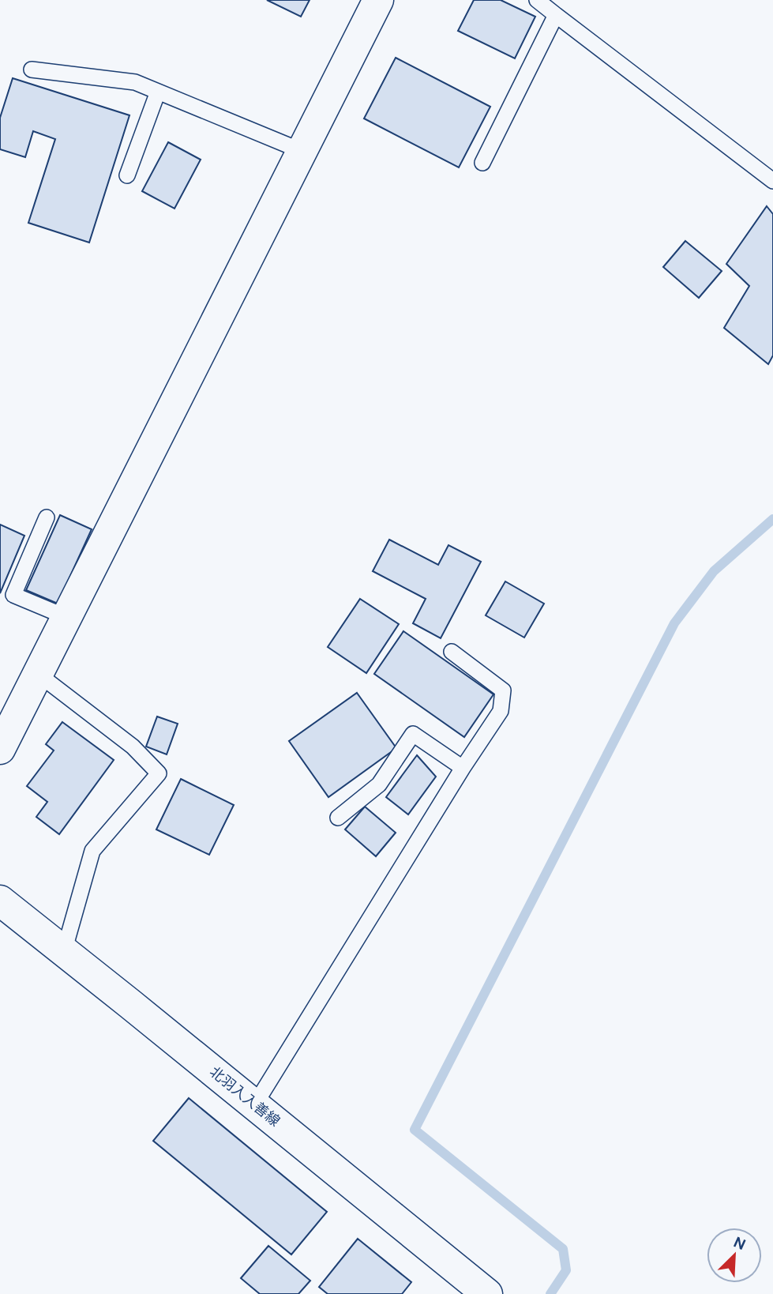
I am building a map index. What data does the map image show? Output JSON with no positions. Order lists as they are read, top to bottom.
{
  "streets": {
    "street": ["北羽入入善線"]
  },
  "north": "top right"
}
